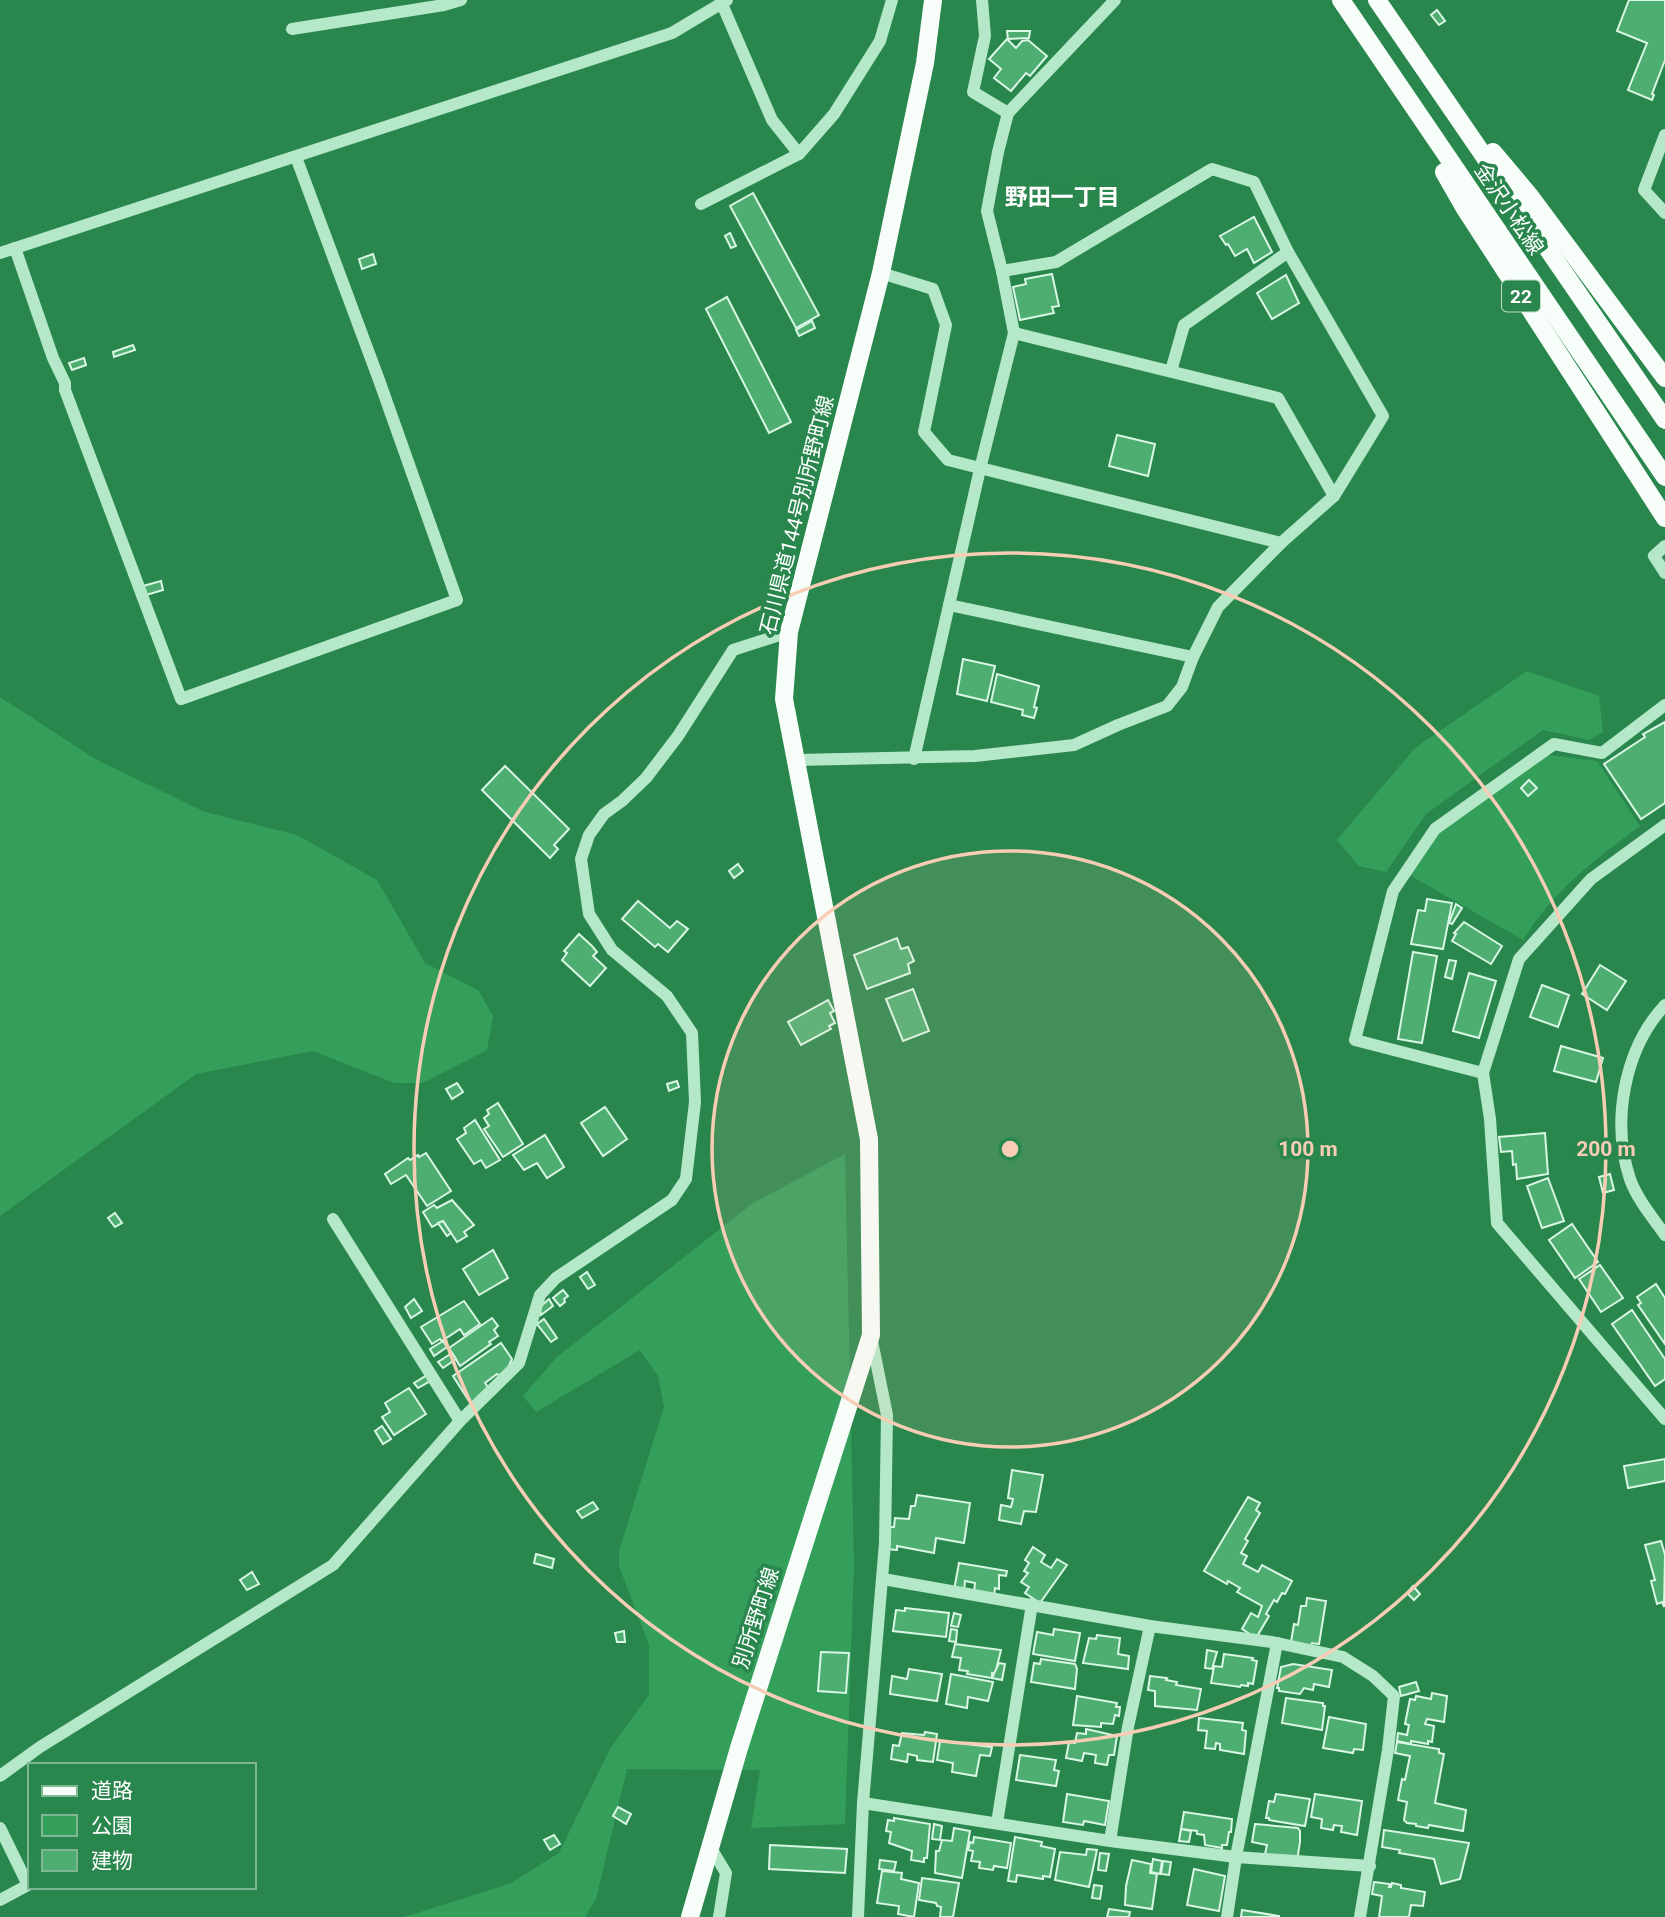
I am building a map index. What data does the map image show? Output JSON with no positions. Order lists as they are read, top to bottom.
{
  "streets": {
    "main road": [
      "金沢小松線",
      "22",
      "石川県道144号別所野町線",
      "別所野町線"
    ]
  },
  "crossings": [
    ["金沢小松線", "22"],
    ["石川県道144号別所野町線", "別所野町線"]
  ],
  "districts": ["野田一丁目"],
  "legend": ["道路", "公園", "建物"],
  "rings": ["100 m", "200 m"]
}
